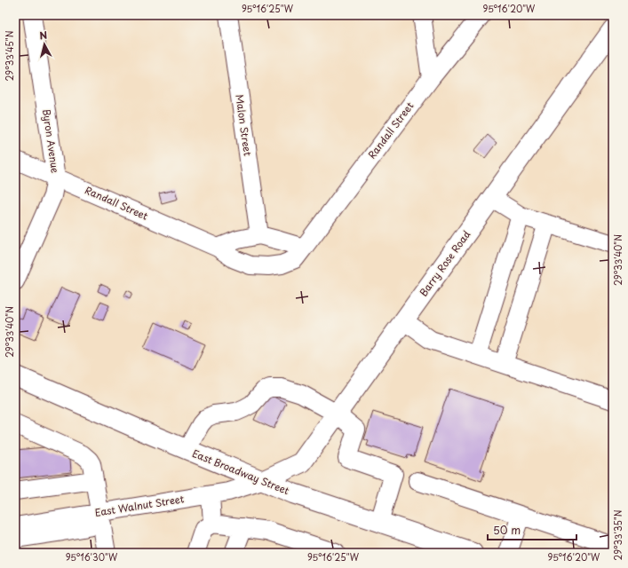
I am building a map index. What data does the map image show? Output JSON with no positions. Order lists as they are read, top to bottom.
{
  "streets": {
    "main road": ["Barry Rose Road", "East Broadway Street"],
    "street": [
      "Malon Street",
      "Randall Street",
      "Byron Avenue",
      "East Walnut Street"
    ]
  },
  "crossings": [
    ["Randall Street", "Byron Avenue"],
    ["Barry Rose Road", "East Broadway Street"],
    ["Barry Rose Road", "East Walnut Street"],
    ["East Broadway Street", "East Walnut Street"]
  ],
  "scale_bar": "50 m",
  "north": "top",
  "coordinates": [
    "95°16'25\"W",
    "95°16'20\"W",
    "29°33'45\"N",
    "29°33'40\"N",
    "29°33'35\"N",
    "95°16'30\"W"
  ]
}
